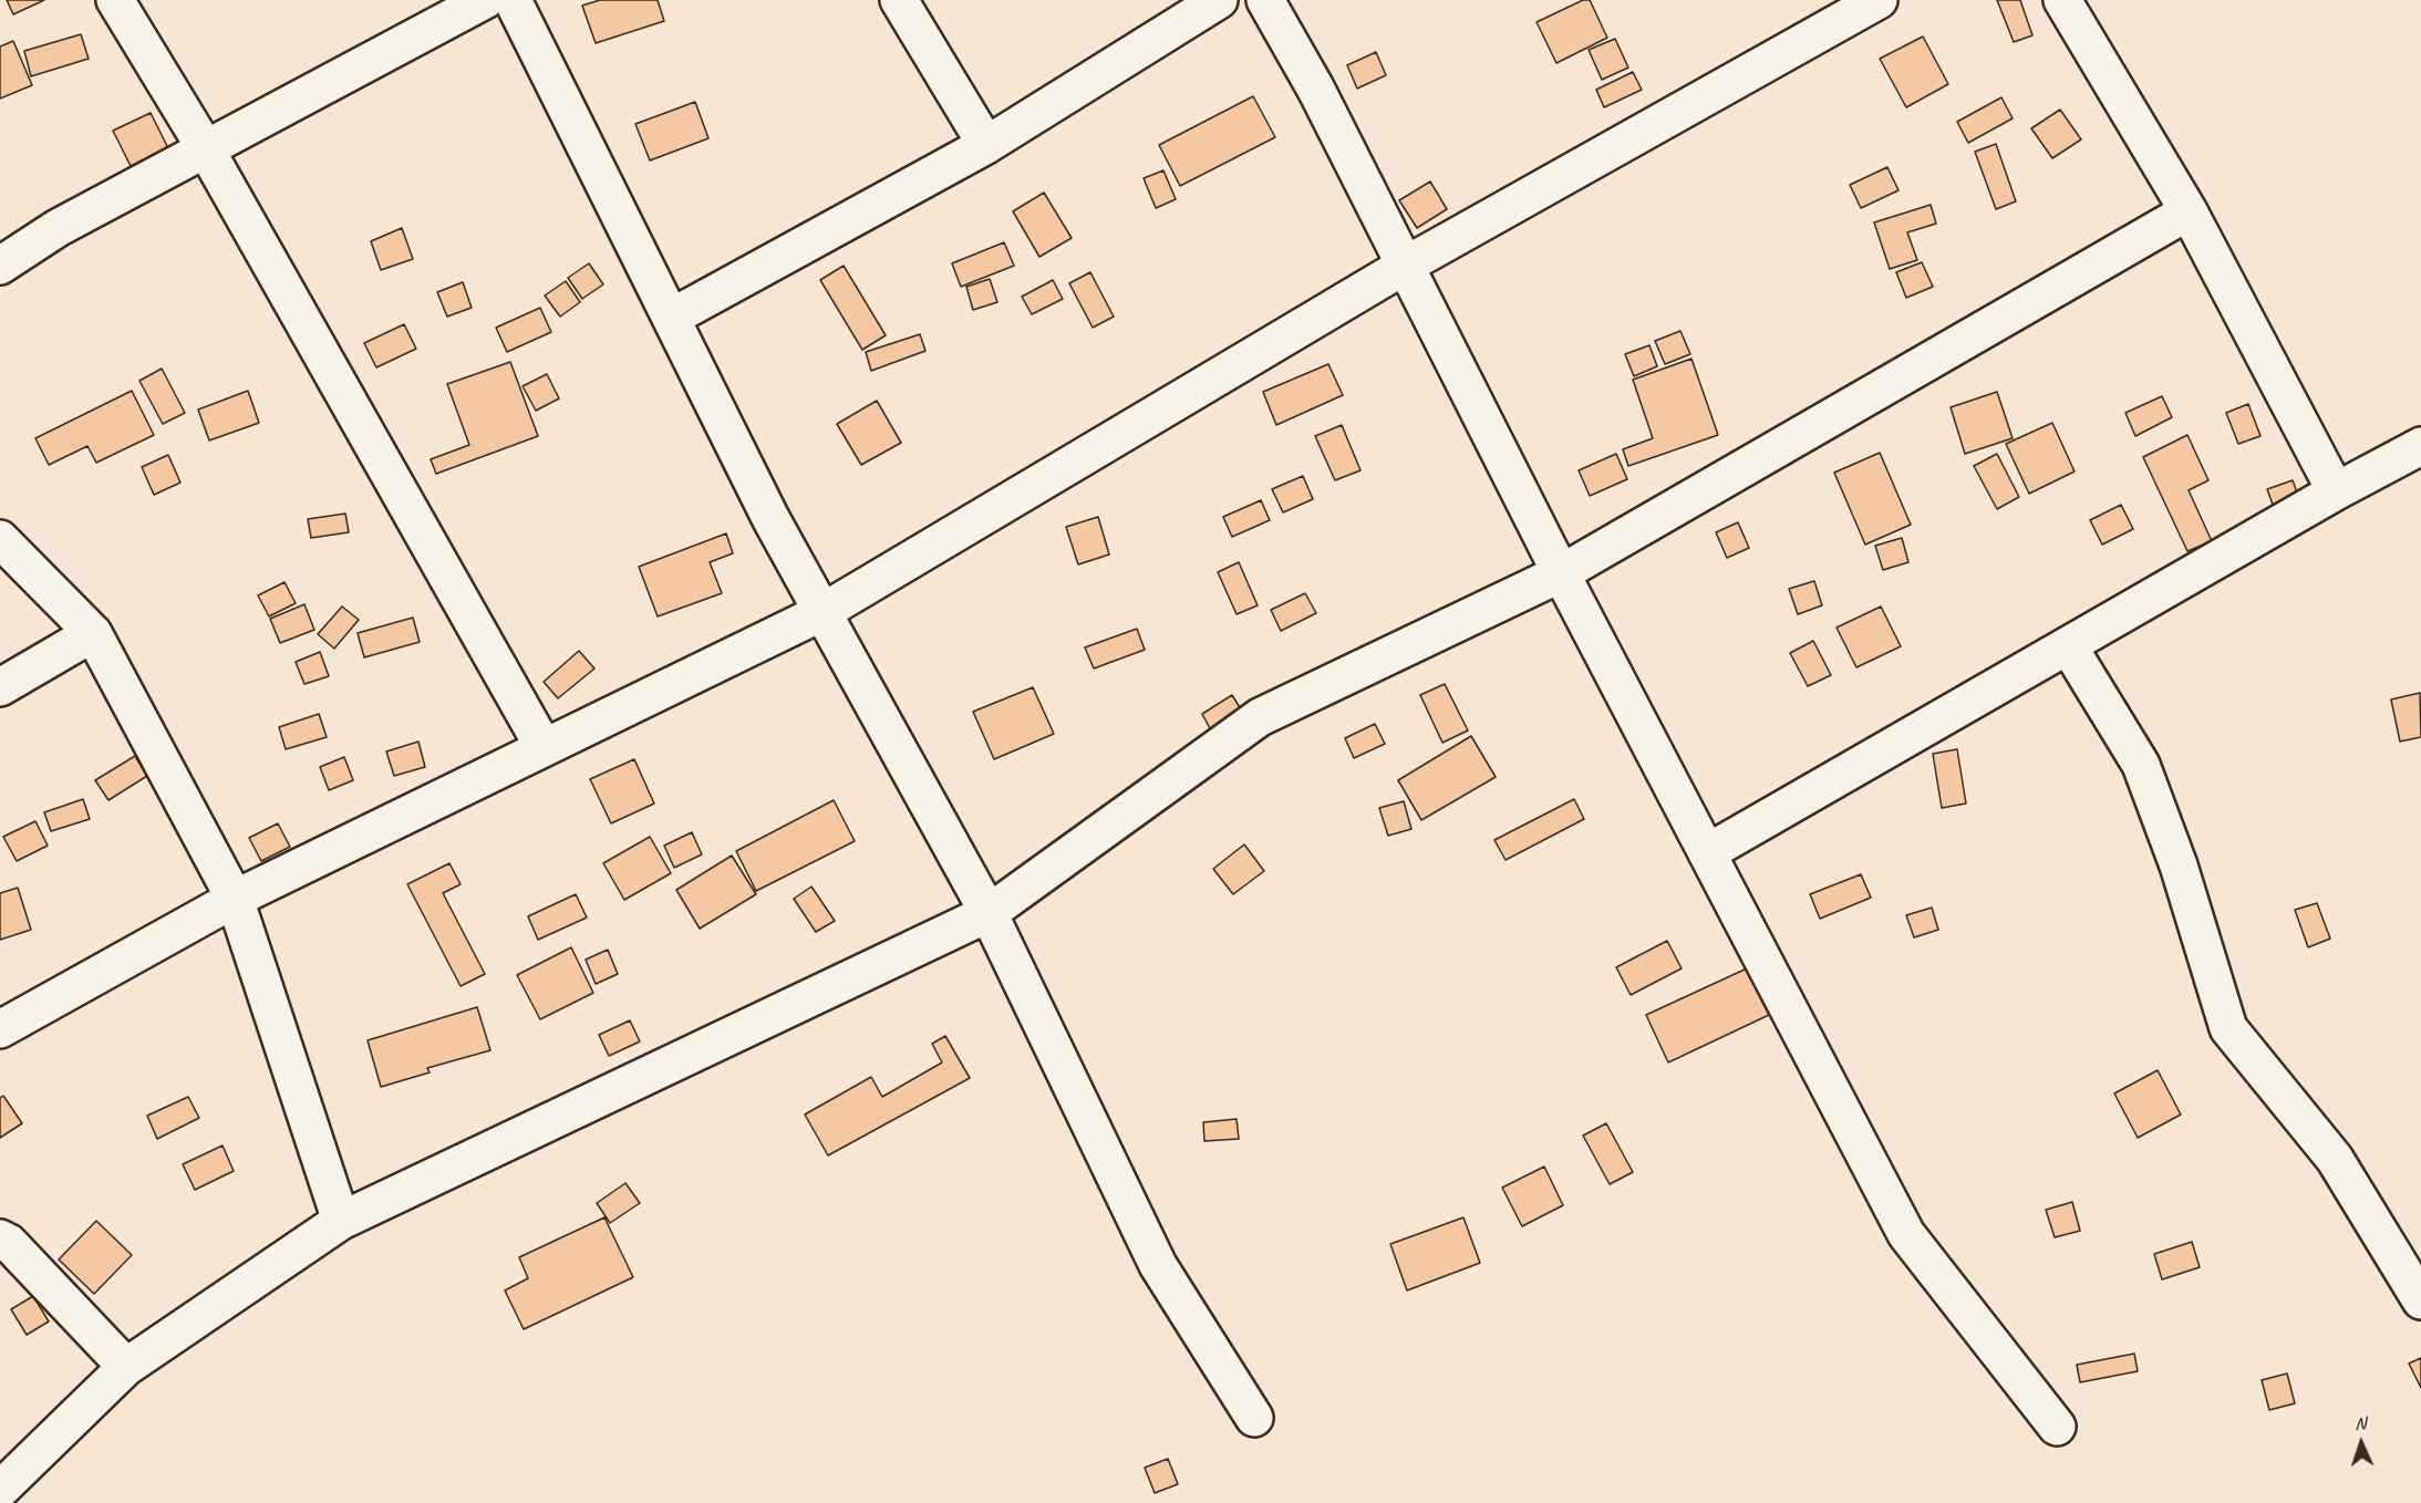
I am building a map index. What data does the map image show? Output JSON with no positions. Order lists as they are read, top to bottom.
{
  "north": "top"
}
